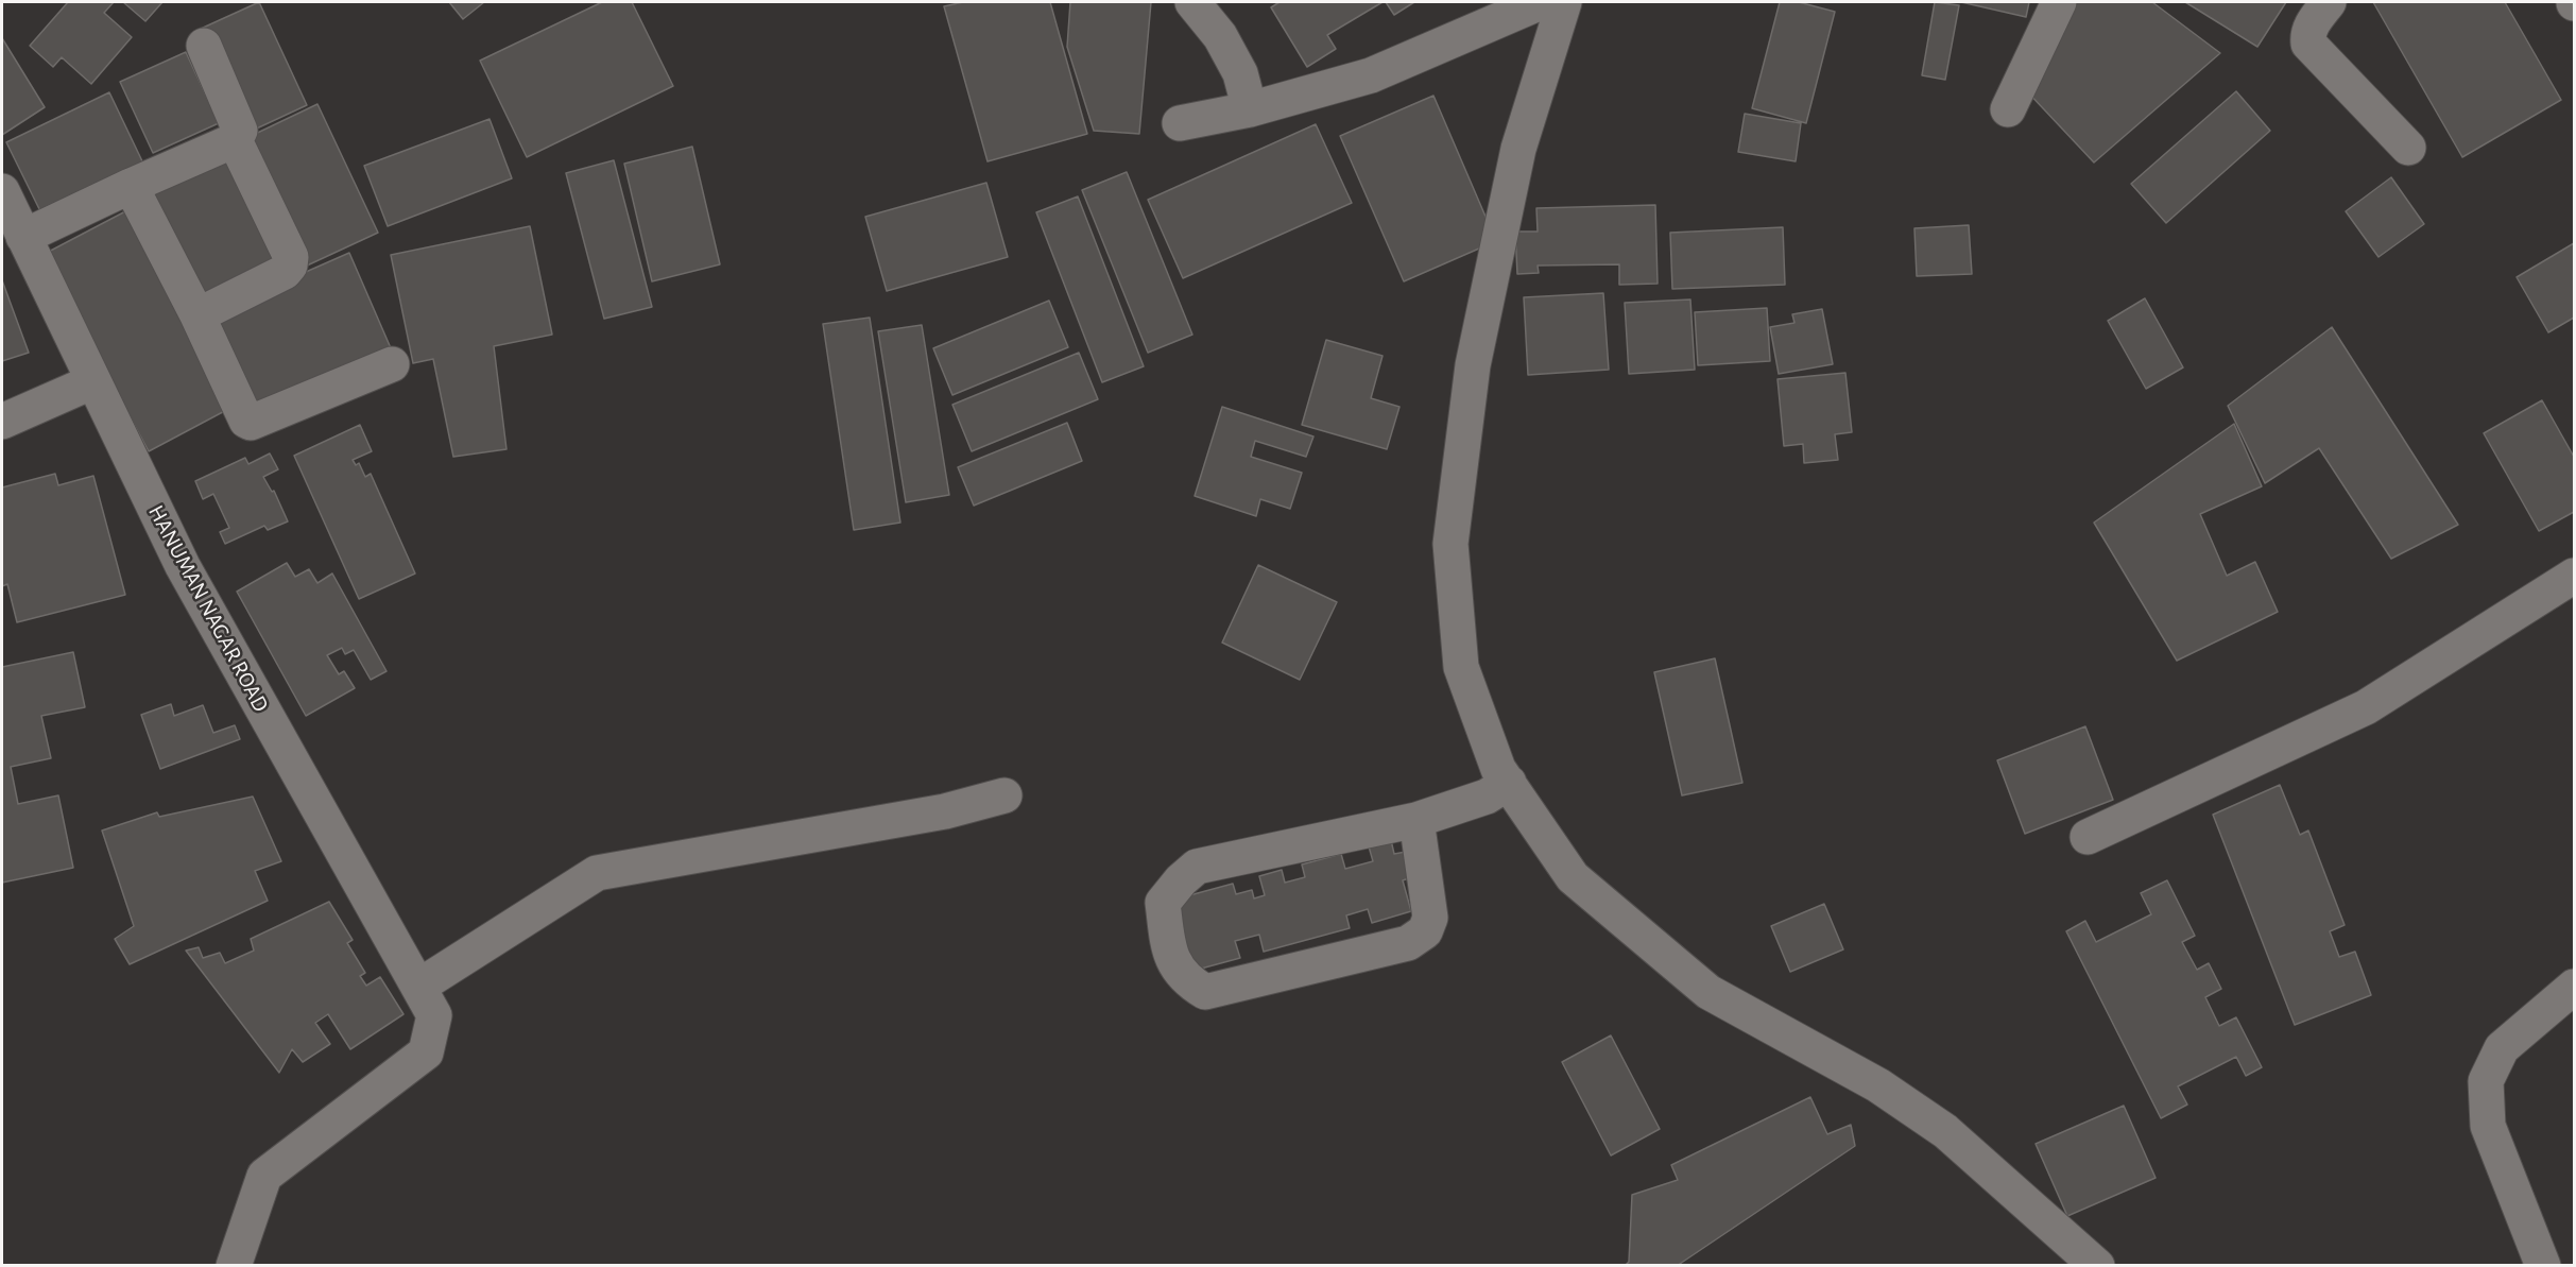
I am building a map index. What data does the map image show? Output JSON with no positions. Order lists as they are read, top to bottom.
{
  "streets": {
    "street": ["HANUMAN NAGAR ROAD"]
  }
}
